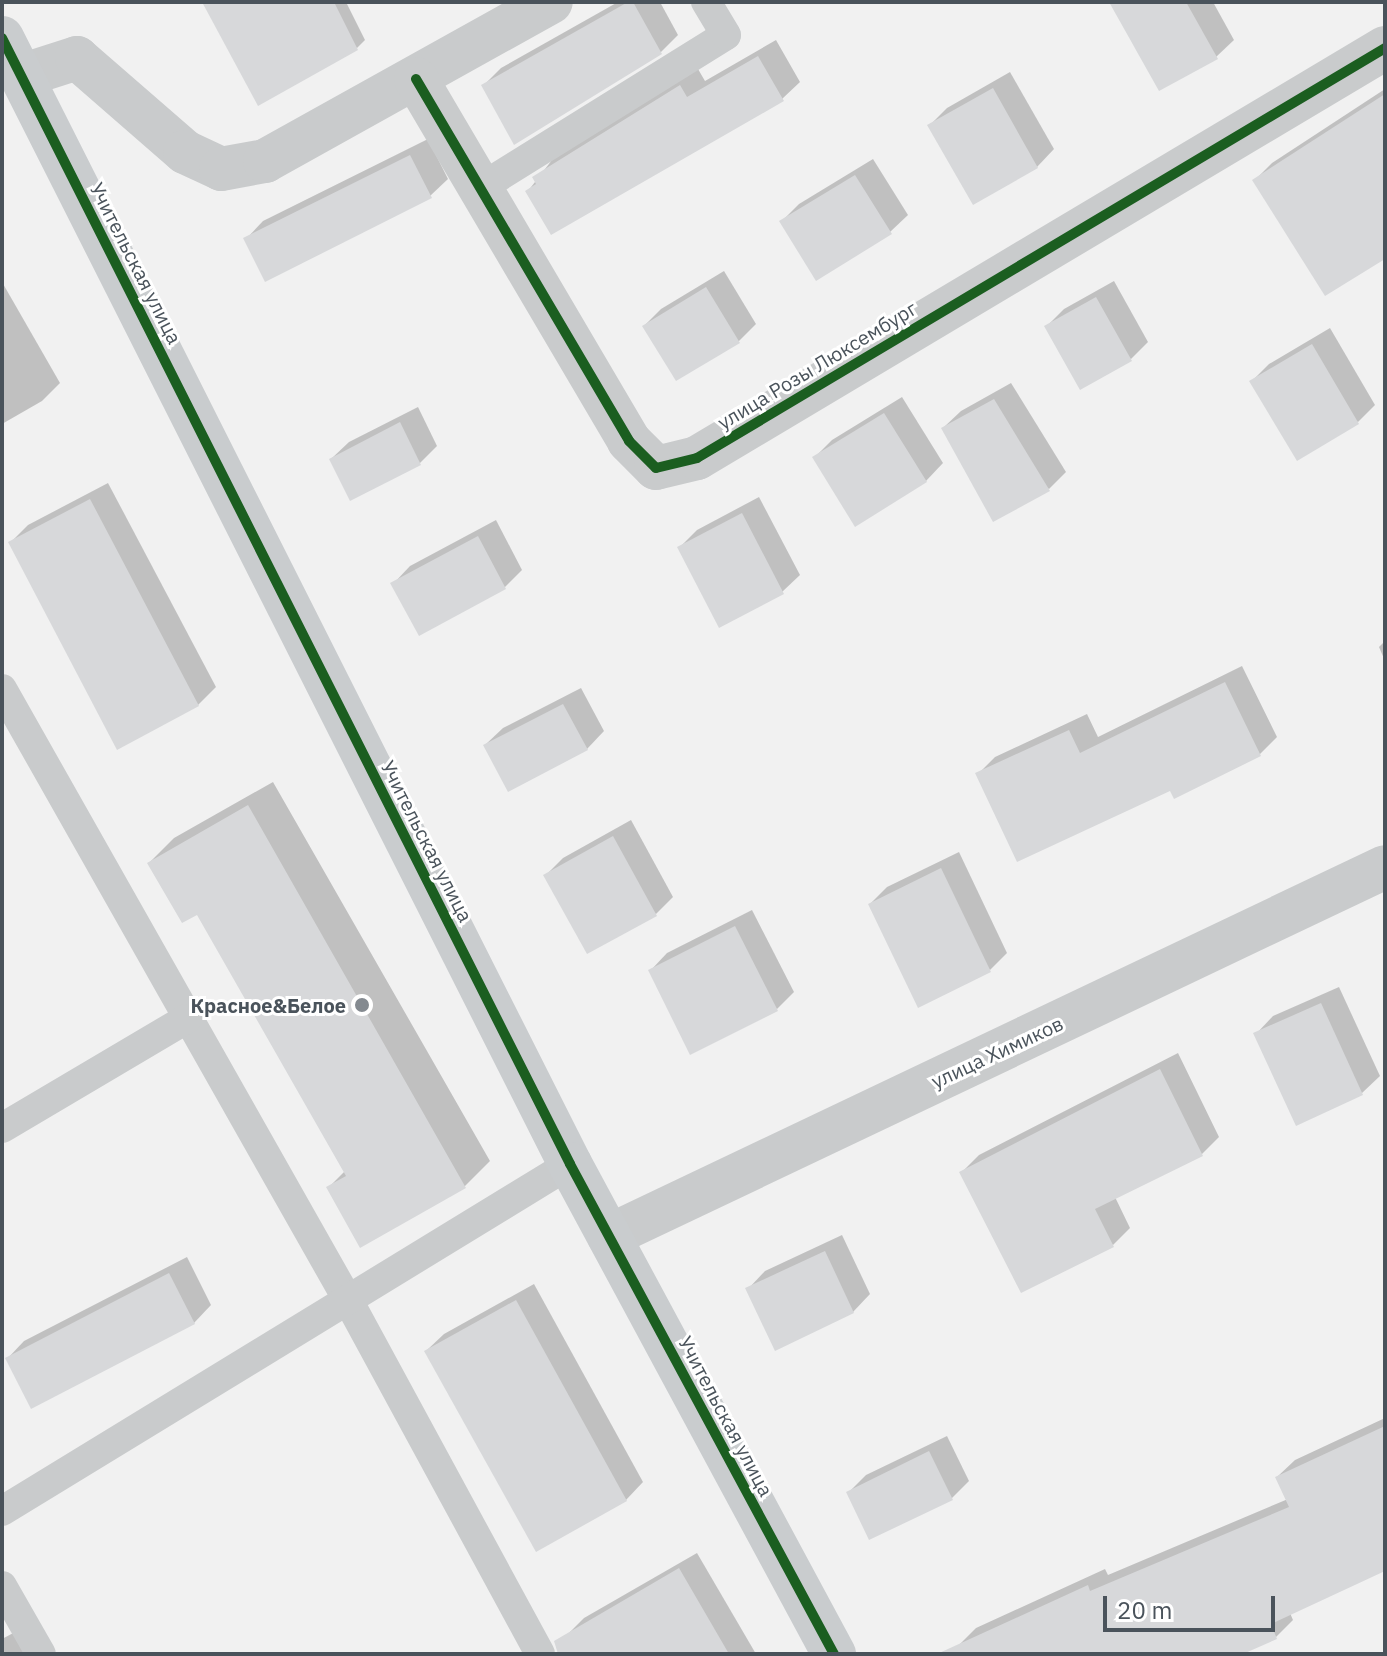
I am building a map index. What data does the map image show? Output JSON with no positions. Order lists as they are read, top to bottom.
{
  "streets": {
    "street": ["Учительская улица", "улица Розы Люксембург", "улица Химиков"]
  },
  "crossings": [
    ["Учительская улица", "улица Химиков"]
  ],
  "places": ["Красное&Белое"],
  "scale_bar": "20 m"
}
